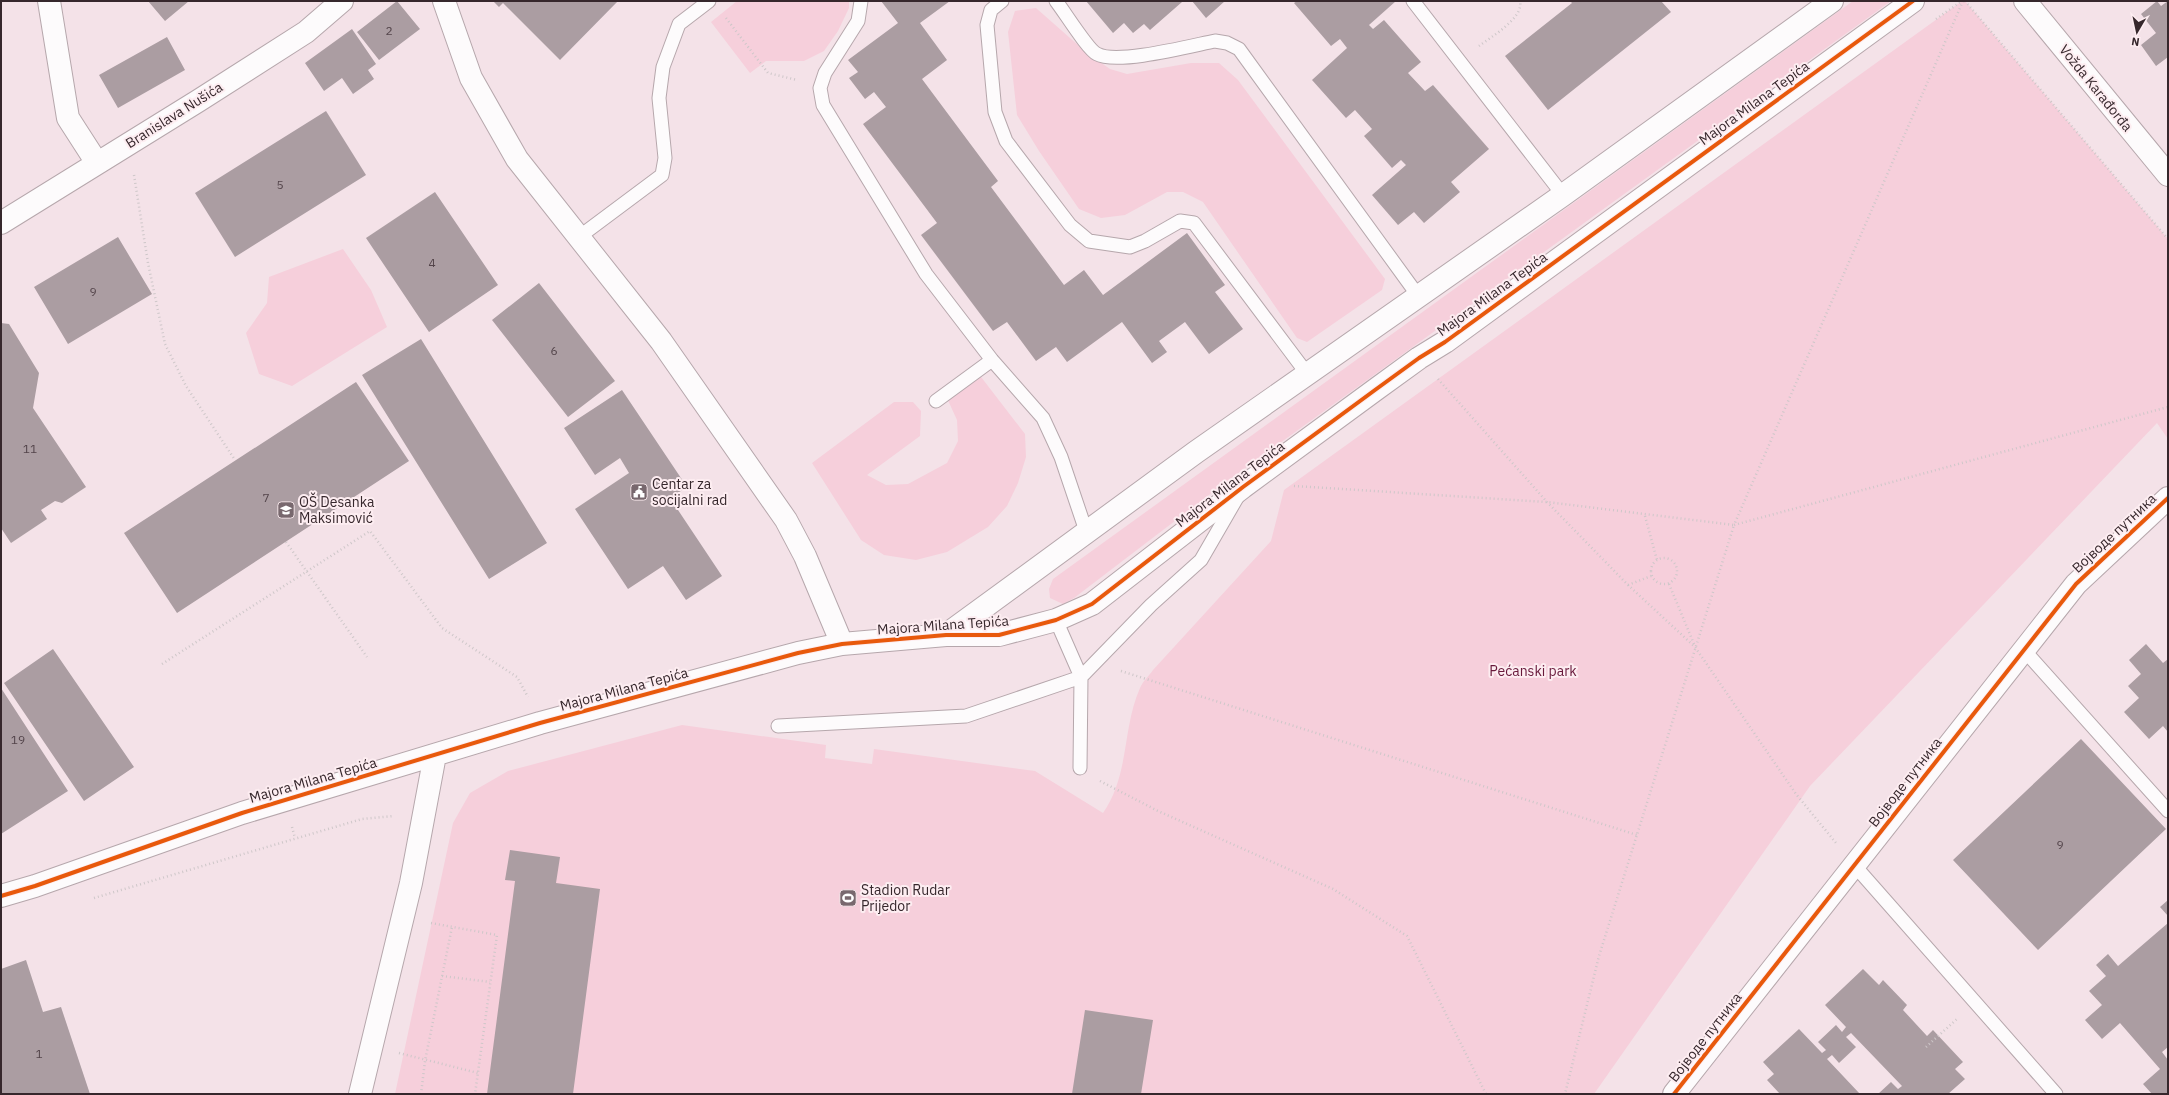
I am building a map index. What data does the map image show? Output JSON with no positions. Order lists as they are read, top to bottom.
{
  "streets": {
    "street": [
      "Vožda Karađorđa",
      "Majora Milana Tepića",
      "Branislava Nušića",
      "Војводе путника"
    ]
  },
  "parks": ["Pećanski park"],
  "places": {
    "public building": ["Centar za socijalni rad"],
    "school or university": ["OŠ Desanka Maksimović"],
    "sports": ["Stadion Rudar Prijedor"]
  },
  "house_numbers": [
    "2",
    "5",
    "4",
    "9",
    "6",
    "11",
    "7",
    "19",
    "9",
    "1"
  ],
  "north": "bottom"
}
